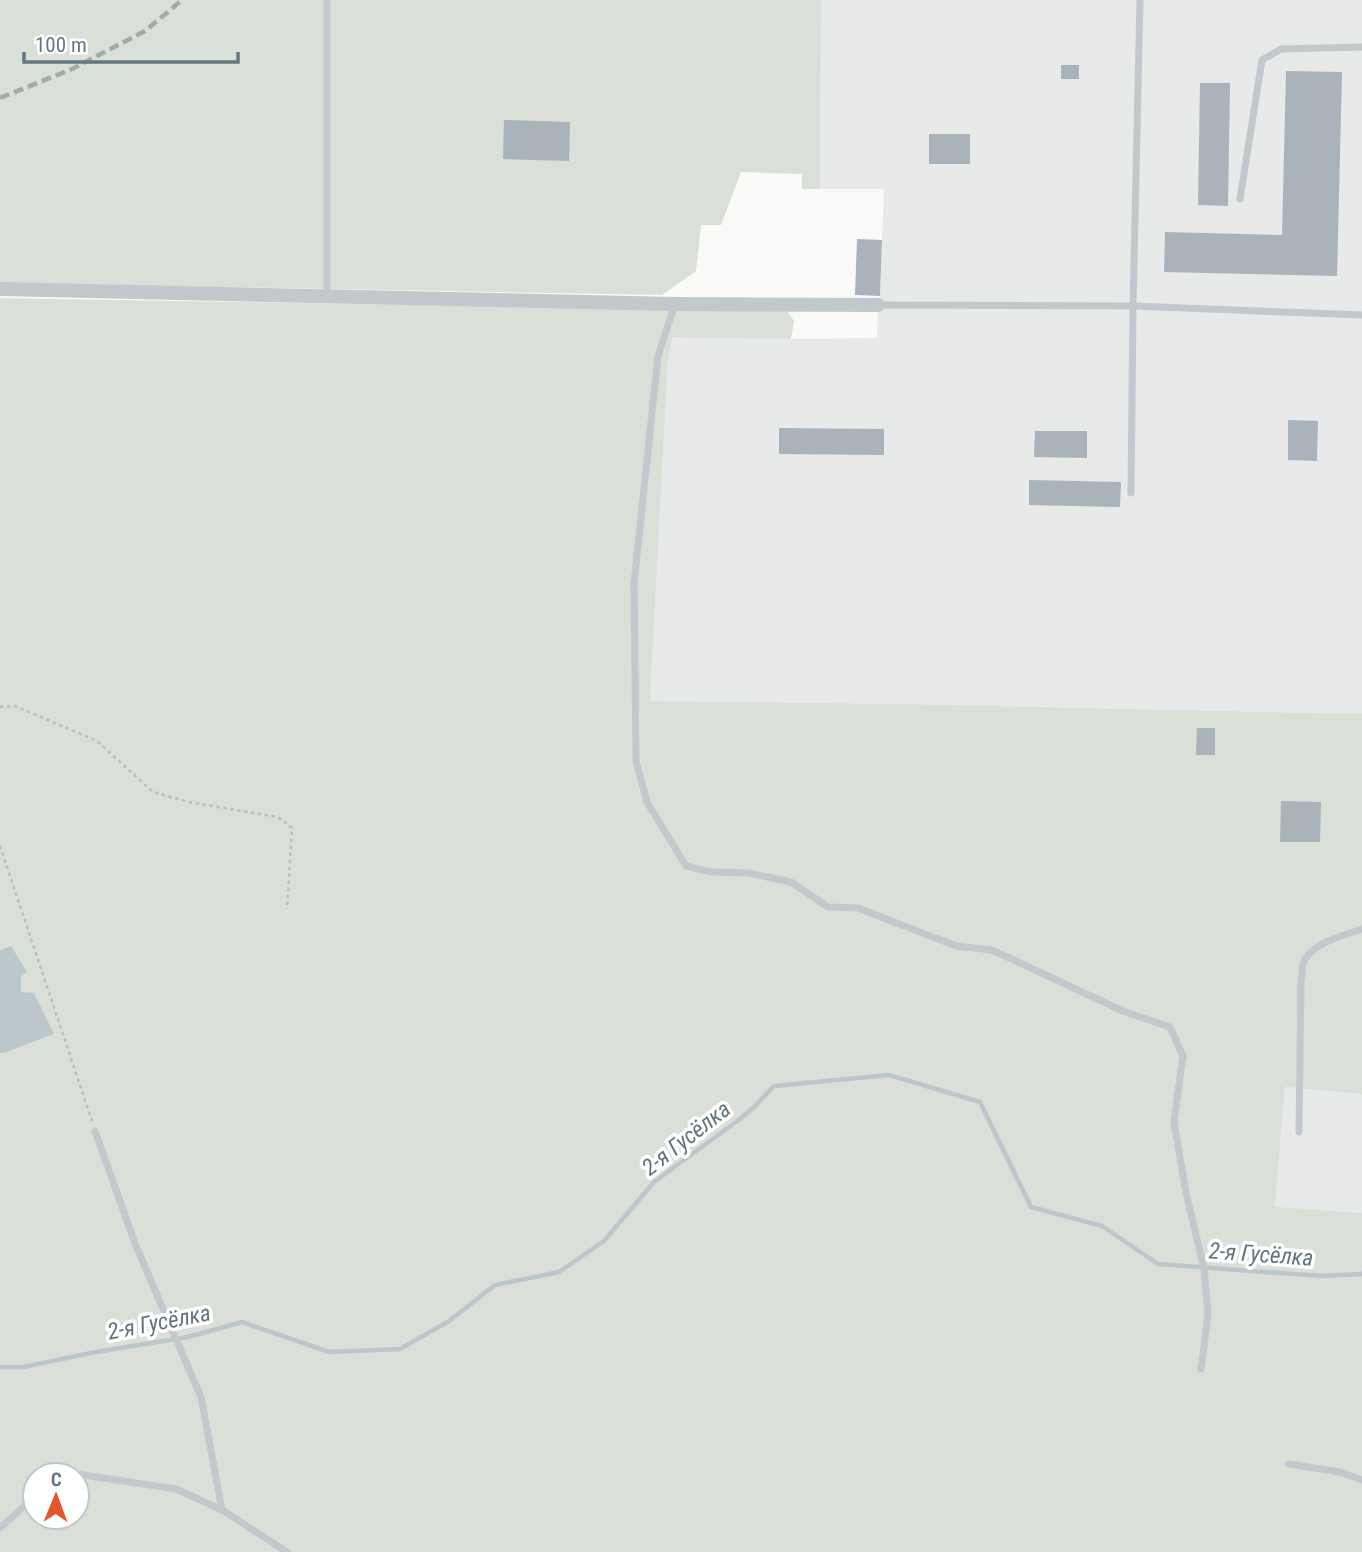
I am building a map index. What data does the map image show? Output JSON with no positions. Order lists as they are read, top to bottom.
{
  "water": ["2-я Гусёлка"],
  "scale_bar": "100 m",
  "north": "top"
}
